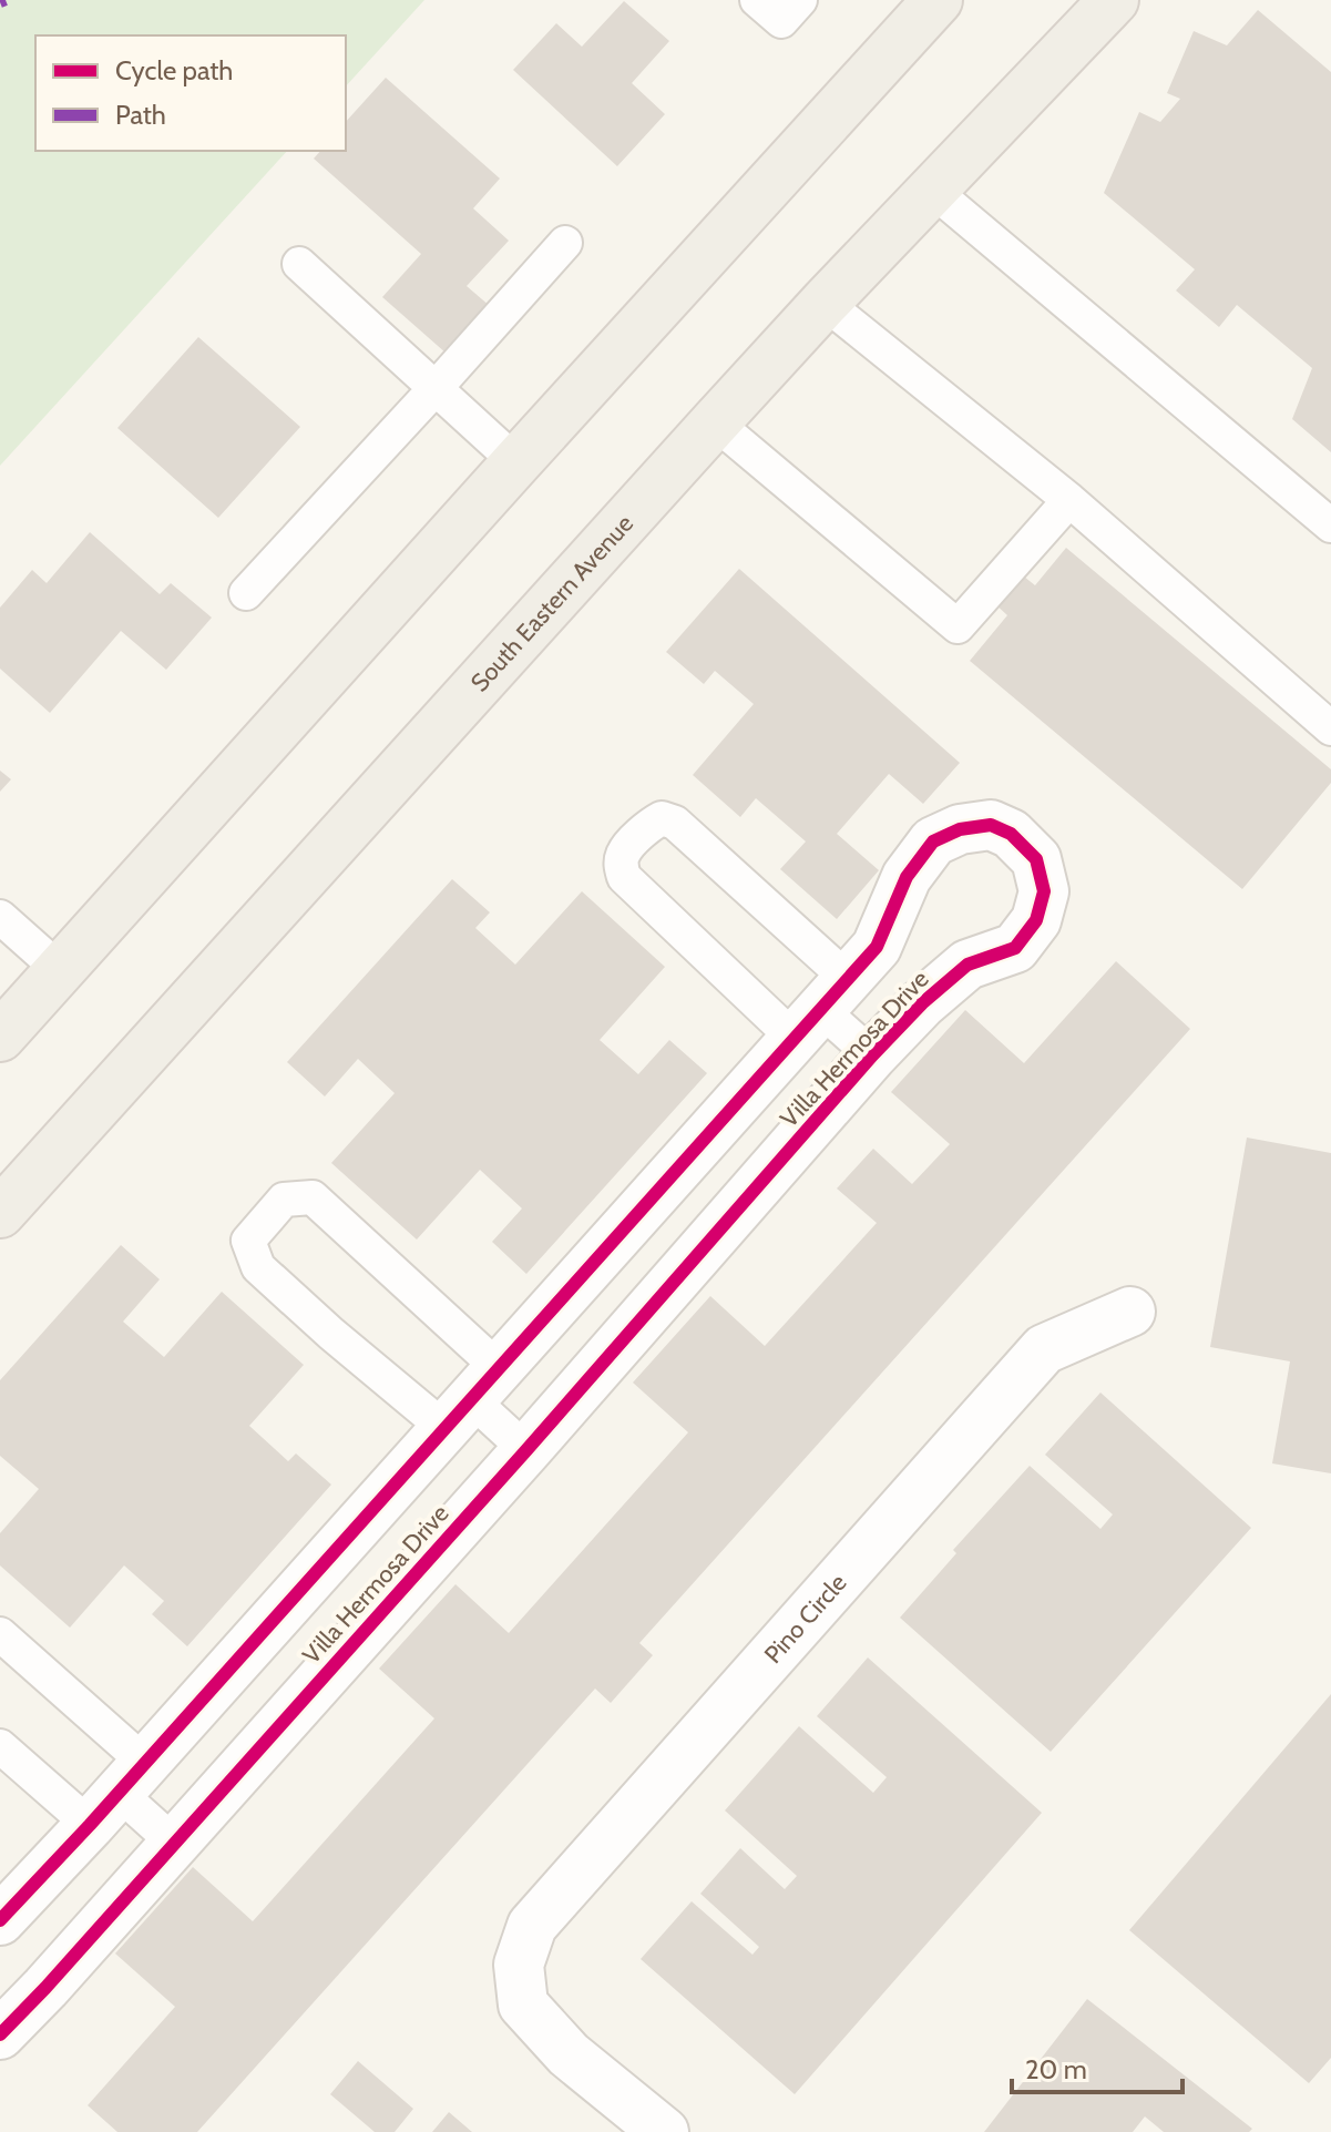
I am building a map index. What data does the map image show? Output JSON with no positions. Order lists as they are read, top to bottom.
{
  "streets": {
    "main road": ["South Eastern Avenue"],
    "street": ["Villa Hermosa Drive", "Pino Circle"]
  },
  "legend": ["Cycle path", "Path"],
  "scale_bar": "20 m"
}
